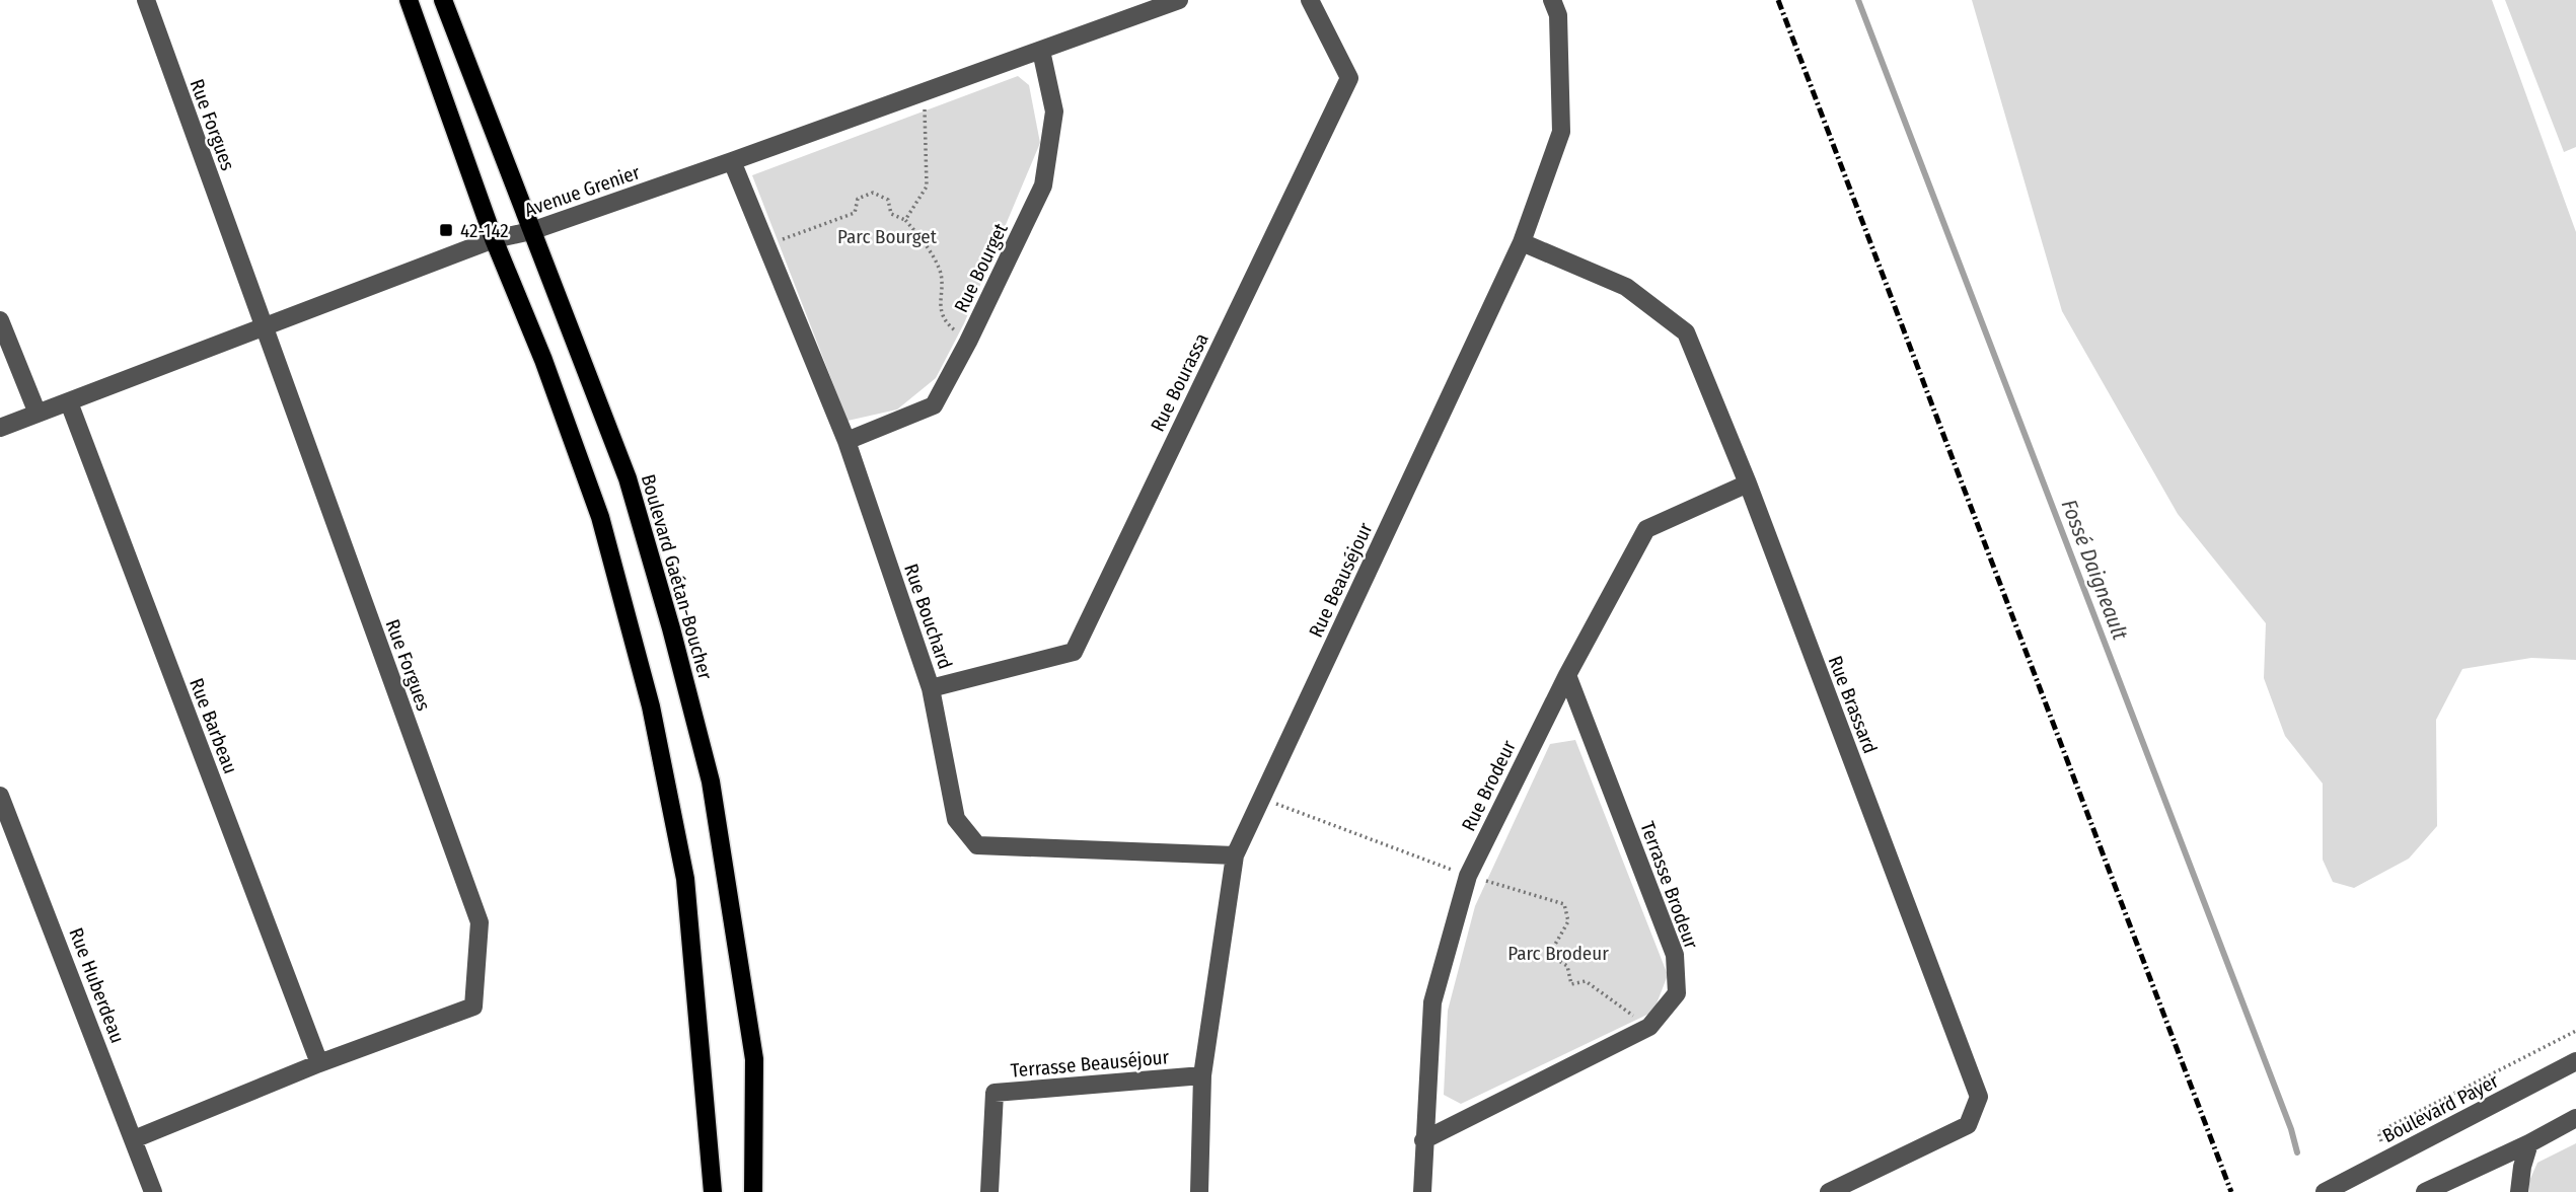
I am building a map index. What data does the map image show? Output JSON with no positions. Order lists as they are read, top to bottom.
{
  "streets": {
    "main road": ["Boulevard Gaétan-Boucher"],
    "street": [
      "Rue Forgues",
      "Avenue Grenier",
      "Rue Bourget",
      "Rue Bourassa",
      "Rue Beauséjour",
      "Rue Bouchard",
      "Rue Brassard",
      "Rue Barbeau",
      "Rue Brodeur",
      "Terrasse Brodeur",
      "Rue Huberdeau",
      "Terrasse Beauséjour",
      "Boulevard Payer"
    ]
  },
  "crossings": [
    ["Rue Forgues", "Avenue Grenier"],
    ["Rue Forgues", "Rue Barbeau"],
    ["Rue Forgues", "Rue Huberdeau"],
    ["Avenue Grenier", "Rue Bourget"],
    ["Avenue Grenier", "Boulevard Gaétan-Boucher"],
    ["Avenue Grenier", "Rue Bouchard"],
    ["Avenue Grenier", "Rue Barbeau"],
    ["Rue Bourget", "Rue Bouchard"],
    ["Rue Bourassa", "Rue Bouchard"],
    ["Rue Beauséjour", "Rue Bouchard"],
    ["Rue Beauséjour", "Rue Brassard"],
    ["Rue Beauséjour", "Terrasse Beauséjour"],
    ["Rue Brassard", "Rue Brodeur"],
    ["Rue Brodeur", "Terrasse Brodeur"]
  ],
  "water": ["Fossé Daigneault"],
  "parks": ["Parc Bourget", "Parc Brodeur"],
  "places": {
    "transit": ["42-142"]
  }
}
